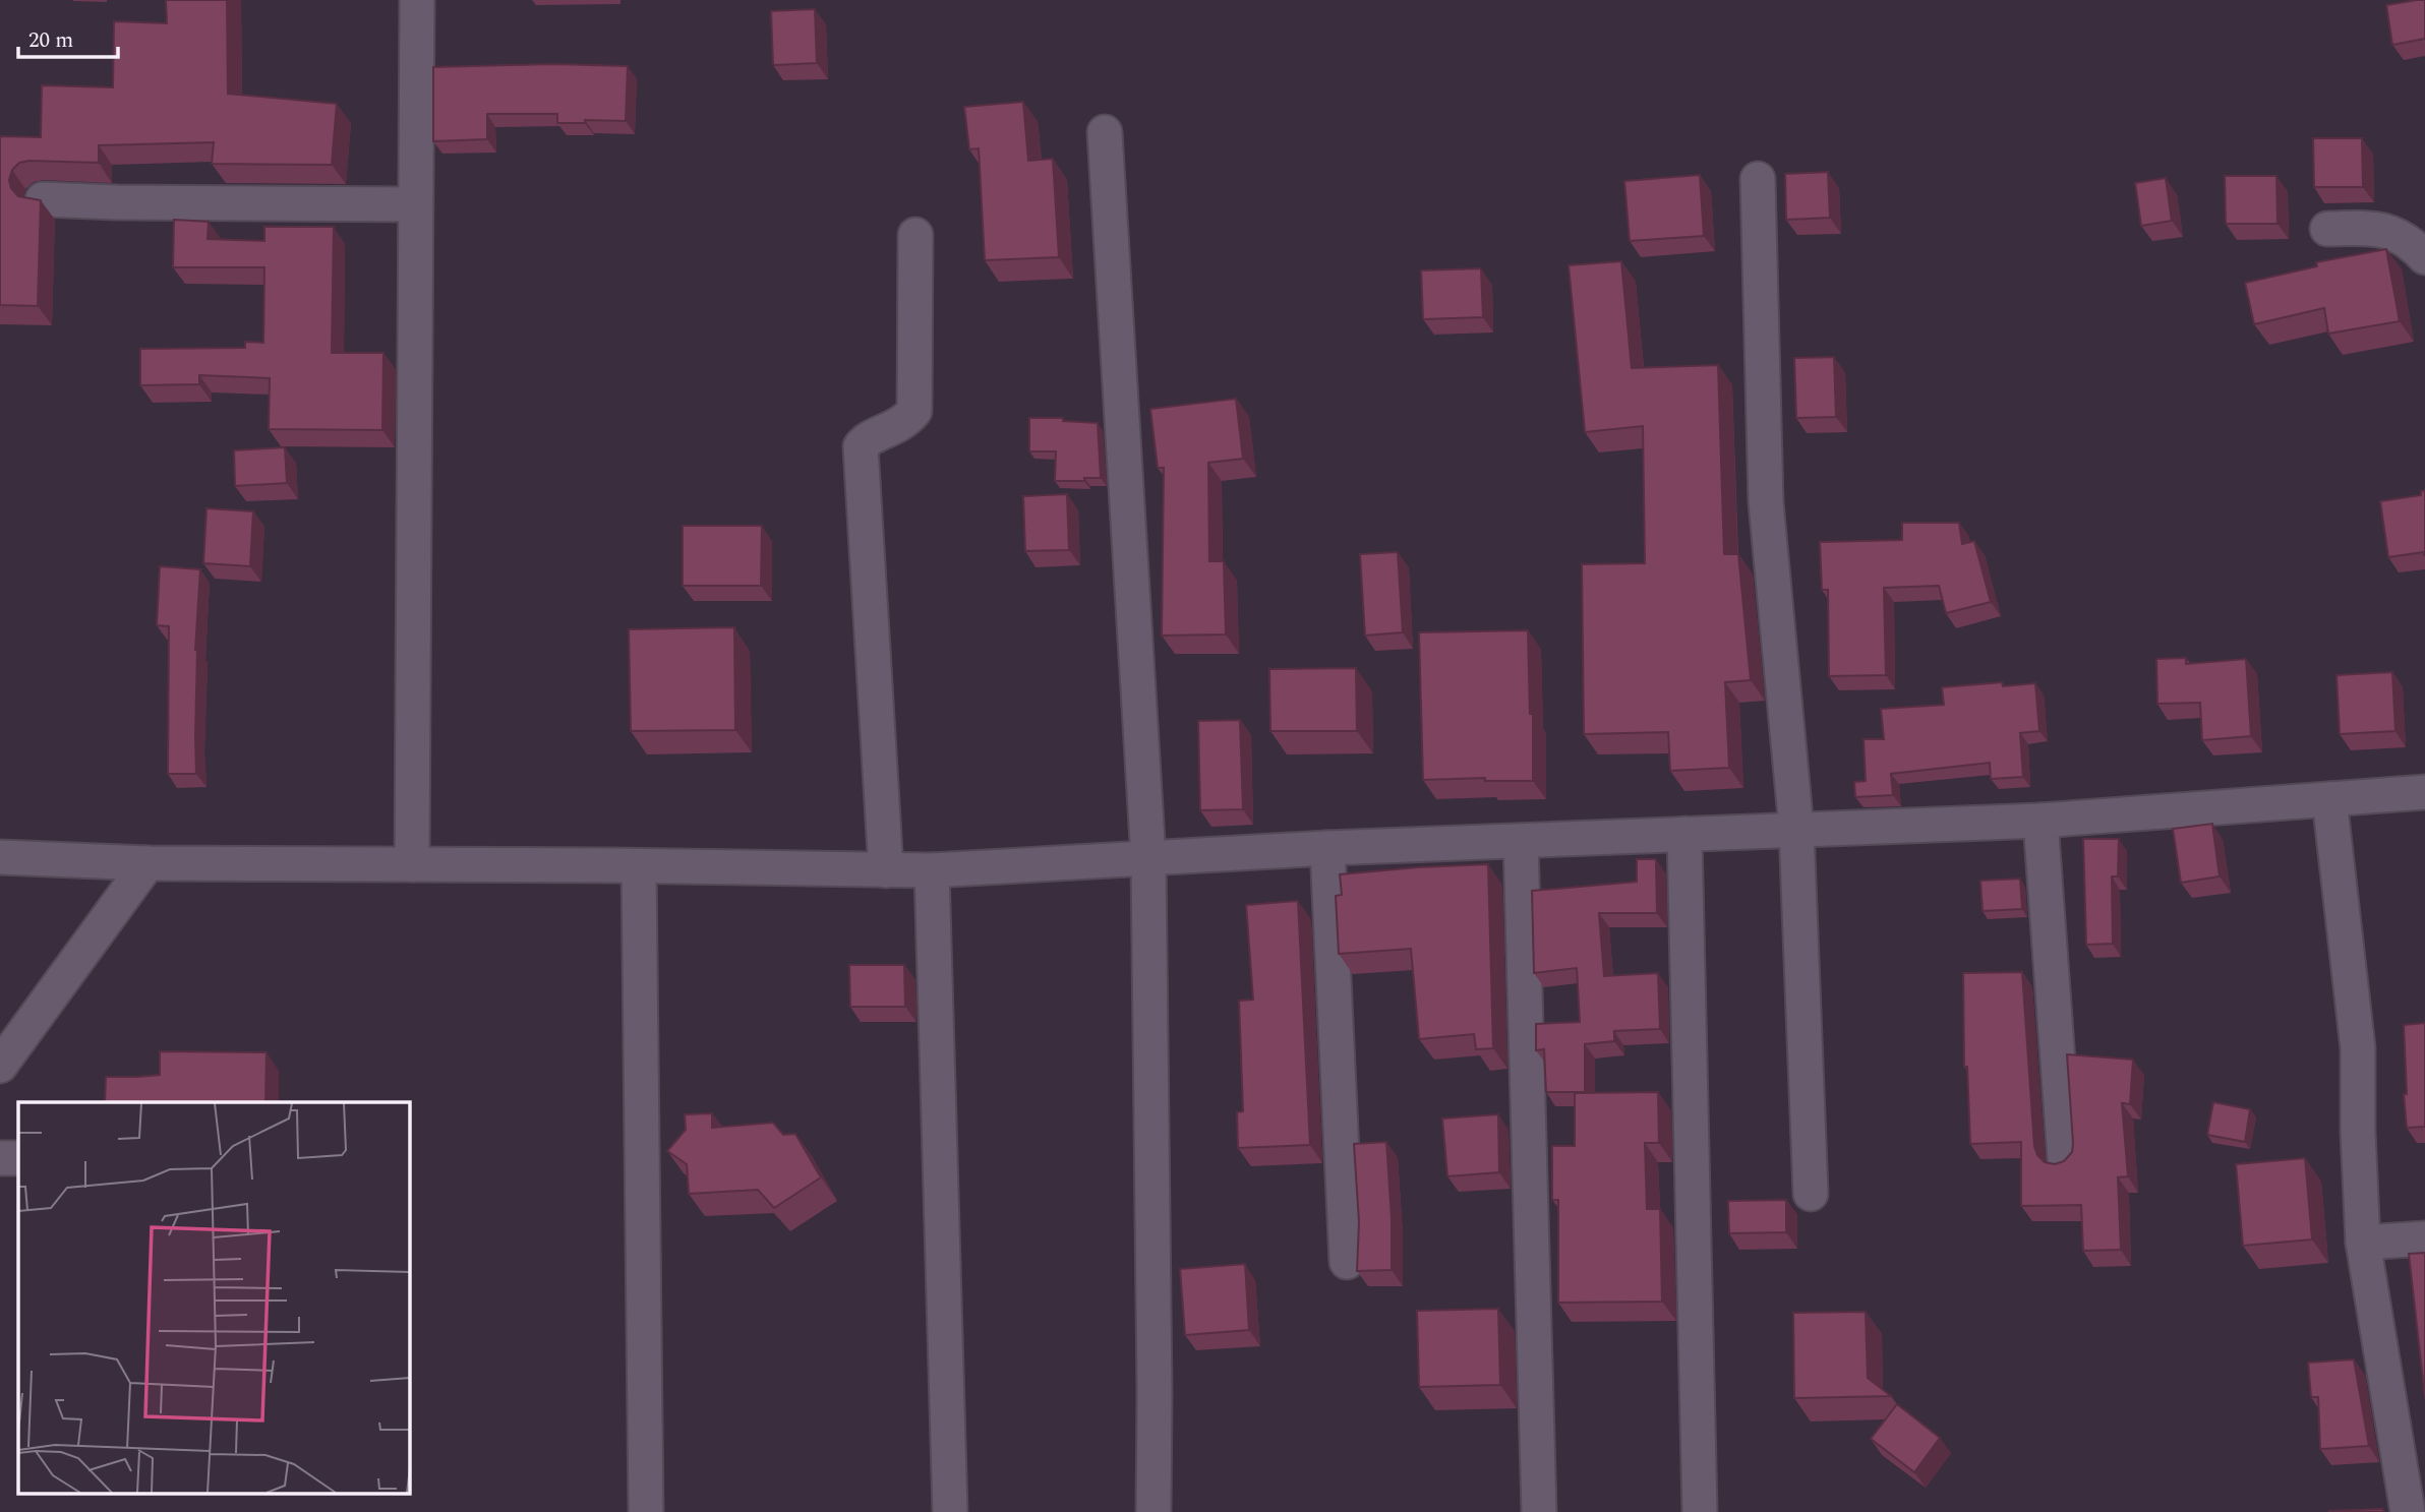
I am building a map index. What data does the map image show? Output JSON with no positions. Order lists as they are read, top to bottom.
{
  "scale_bar": "20 m"
}
